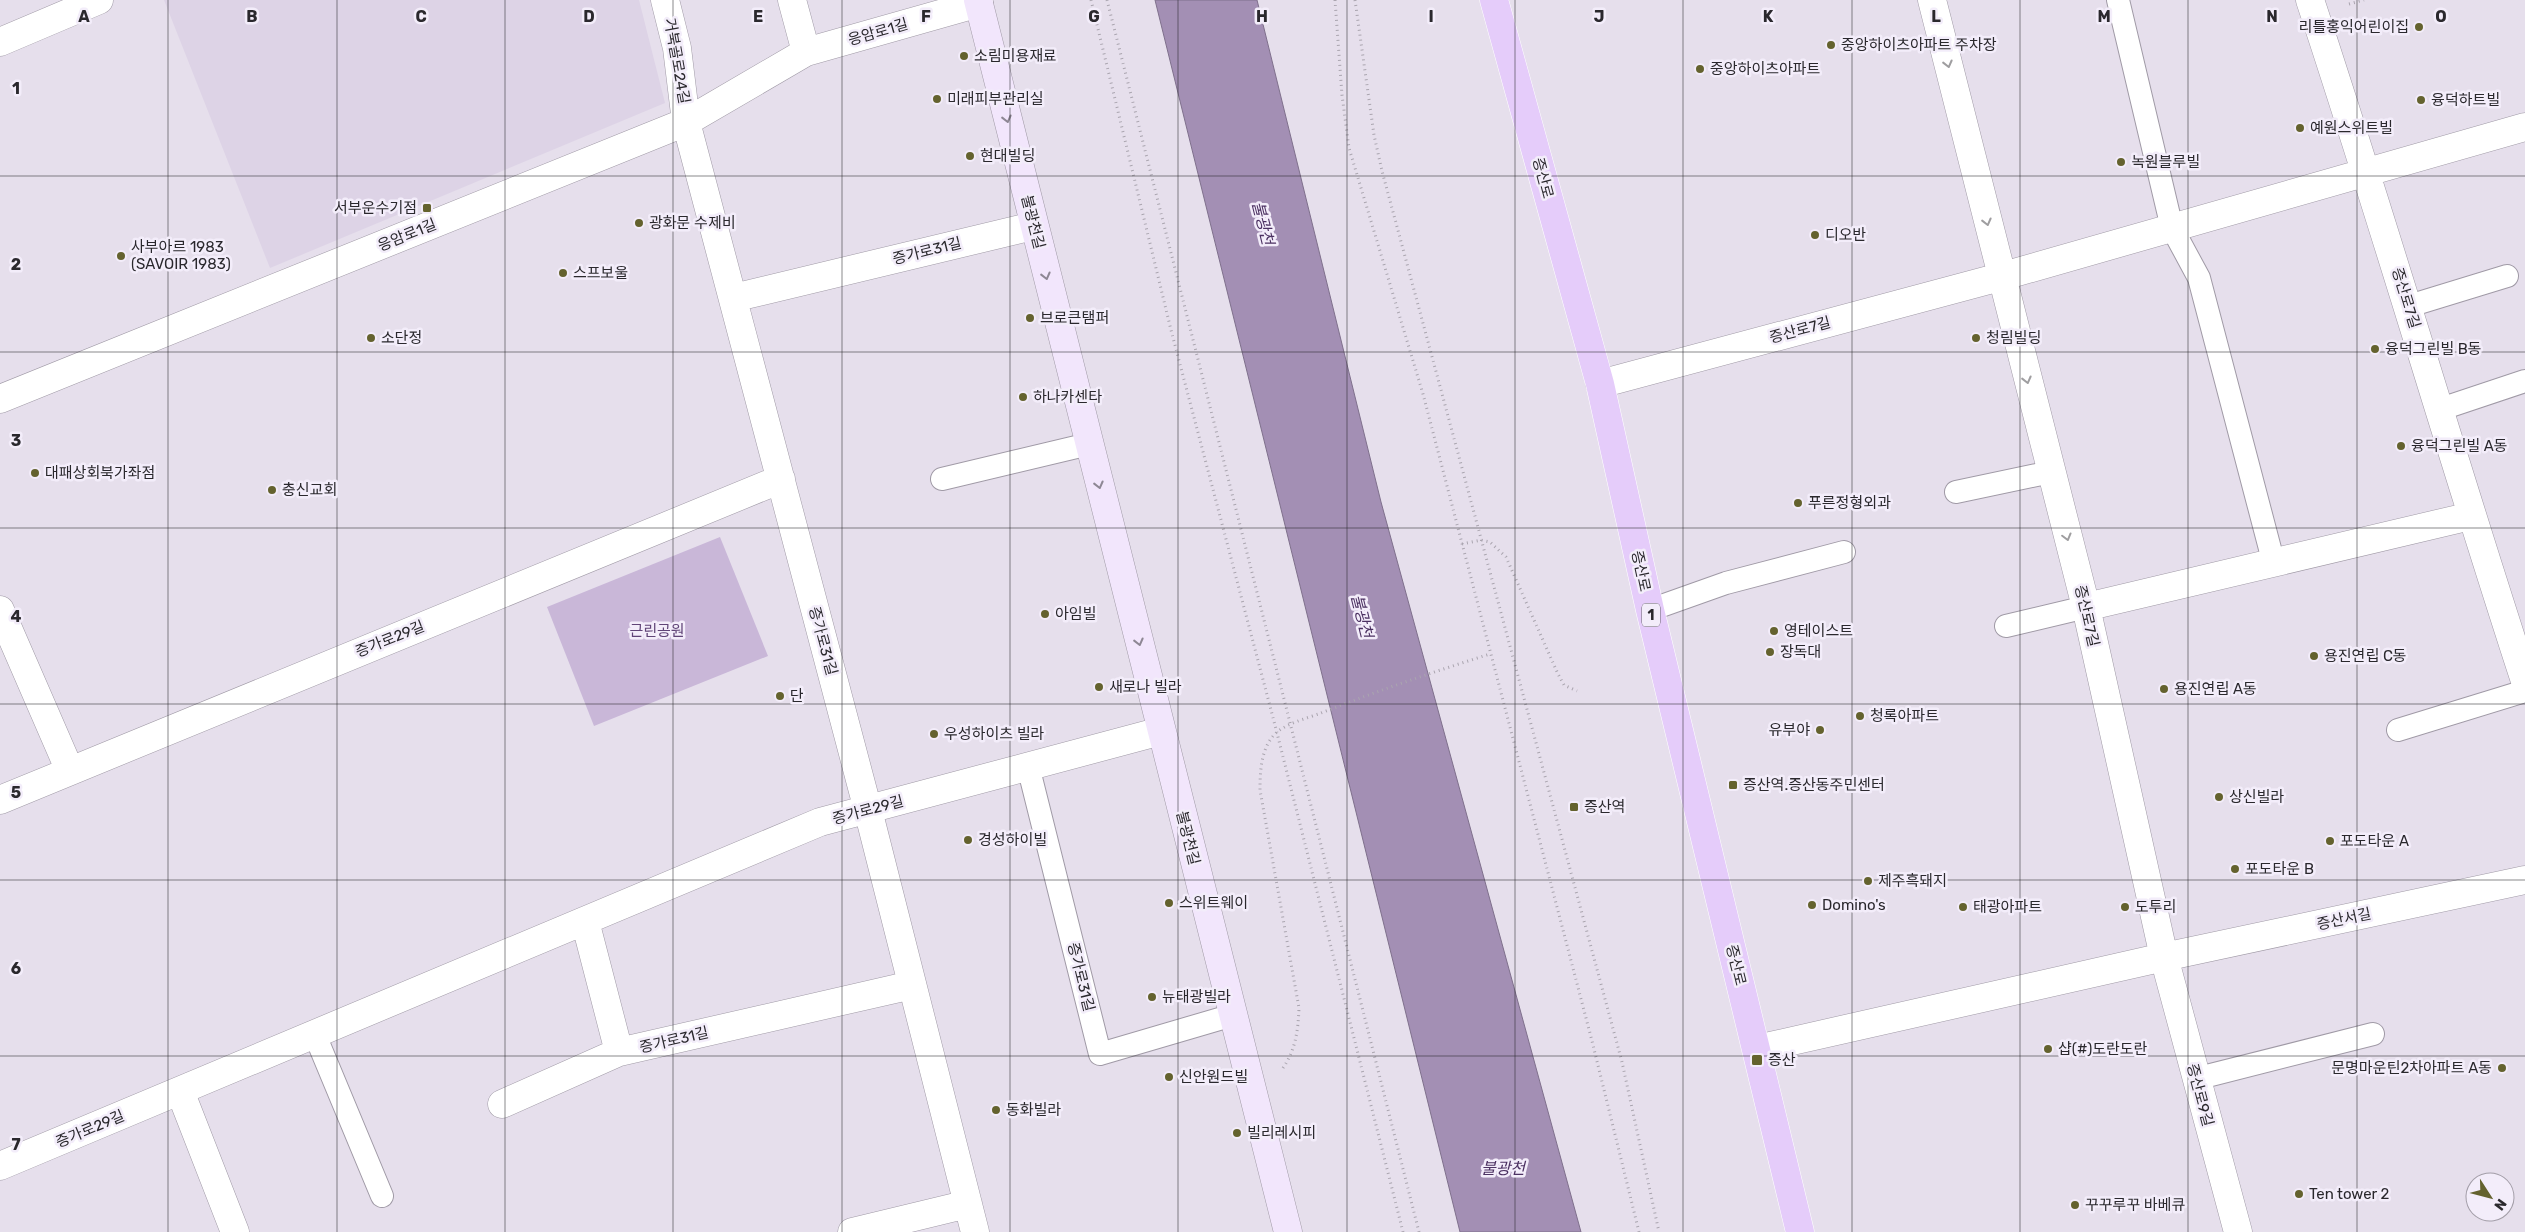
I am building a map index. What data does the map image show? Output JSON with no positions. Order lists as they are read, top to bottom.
{
  "streets": {
    "main road": ["증산로", "1"],
    "street": [
      "응암로1길",
      "거북골로24길",
      "불광천길",
      "증가로31길",
      "증산로7길",
      "증가로29길",
      "증산서길",
      "증산로9길"
    ]
  },
  "crossings": [
    ["응암로1길", "거북골로24길"],
    ["응암로1길", "불광천길"],
    ["응암로1길", "증가로31길"],
    ["거북골로24길", "증가로31길"],
    ["증산로", "증산로7길"],
    ["증산로", "증산서길"],
    ["불광천길", "증가로31길"],
    ["불광천길", "증가로29길"],
    ["증가로31길", "증가로29길"],
    ["증산로7길", "증산서길"],
    ["증산로7길", "증산로9길"],
    ["증산서길", "증산로9길"]
  ],
  "one_way": ["불광천길"],
  "water": ["불광천"],
  "parks": ["근린공원"],
  "places": {
    "other": [
      "리틀홍익어린이집",
      "중앙하이츠아파트 주차장",
      "소림미용재료",
      "중앙하이츠아파트",
      "미래피부관리실",
      "융덕하트빌",
      "예원스위트빌",
      "현대빌딩",
      "녹원블루빌",
      "광화문 수제비",
      "디오반",
      "사부아르 1983 (SAVOIR 1983)",
      "스프보울",
      "브로큰탬퍼",
      "소단정",
      "청림빌딩",
      "융덕그린빌 B동",
      "하나카센타",
      "융덕그린빌 A동",
      "대패상회북가좌점",
      "충신교회",
      "푸른정형외과",
      "아임빌",
      "영테이스트",
      "장독대",
      "용진연립 C동",
      "새로나 빌라",
      "용진연립 A동",
      "단",
      "청록아파트",
      "유부야",
      "우성하이츠 빌라",
      "상신빌라",
      "경성하이빌",
      "포도타운 A",
      "포도타운 B",
      "제주흑돼지",
      "스위트웨이",
      "Domino's",
      "태광아파트",
      "도투리",
      "뉴태광빌라",
      "샵(#)도란도란",
      "문명마운틴2차아파트 A동",
      "신안원드빌",
      "동화빌라",
      "빌리레시피",
      "Ten tower 2",
      "꾸꾸루꾸 바베큐"
    ],
    "transit": [
      "서부운수기점",
      "증산역.증산동주민센터",
      "증산역",
      "증산"
    ]
  },
  "north": "bottom right",
  "grid": {
    "columns": [
      "A",
      "B",
      "C",
      "D",
      "E",
      "F",
      "G",
      "H",
      "I",
      "J",
      "K",
      "L",
      "M",
      "N",
      "O"
    ],
    "rows": [
      "1",
      "2",
      "3",
      "4",
      "5",
      "6",
      "7"
    ]
  }
}
